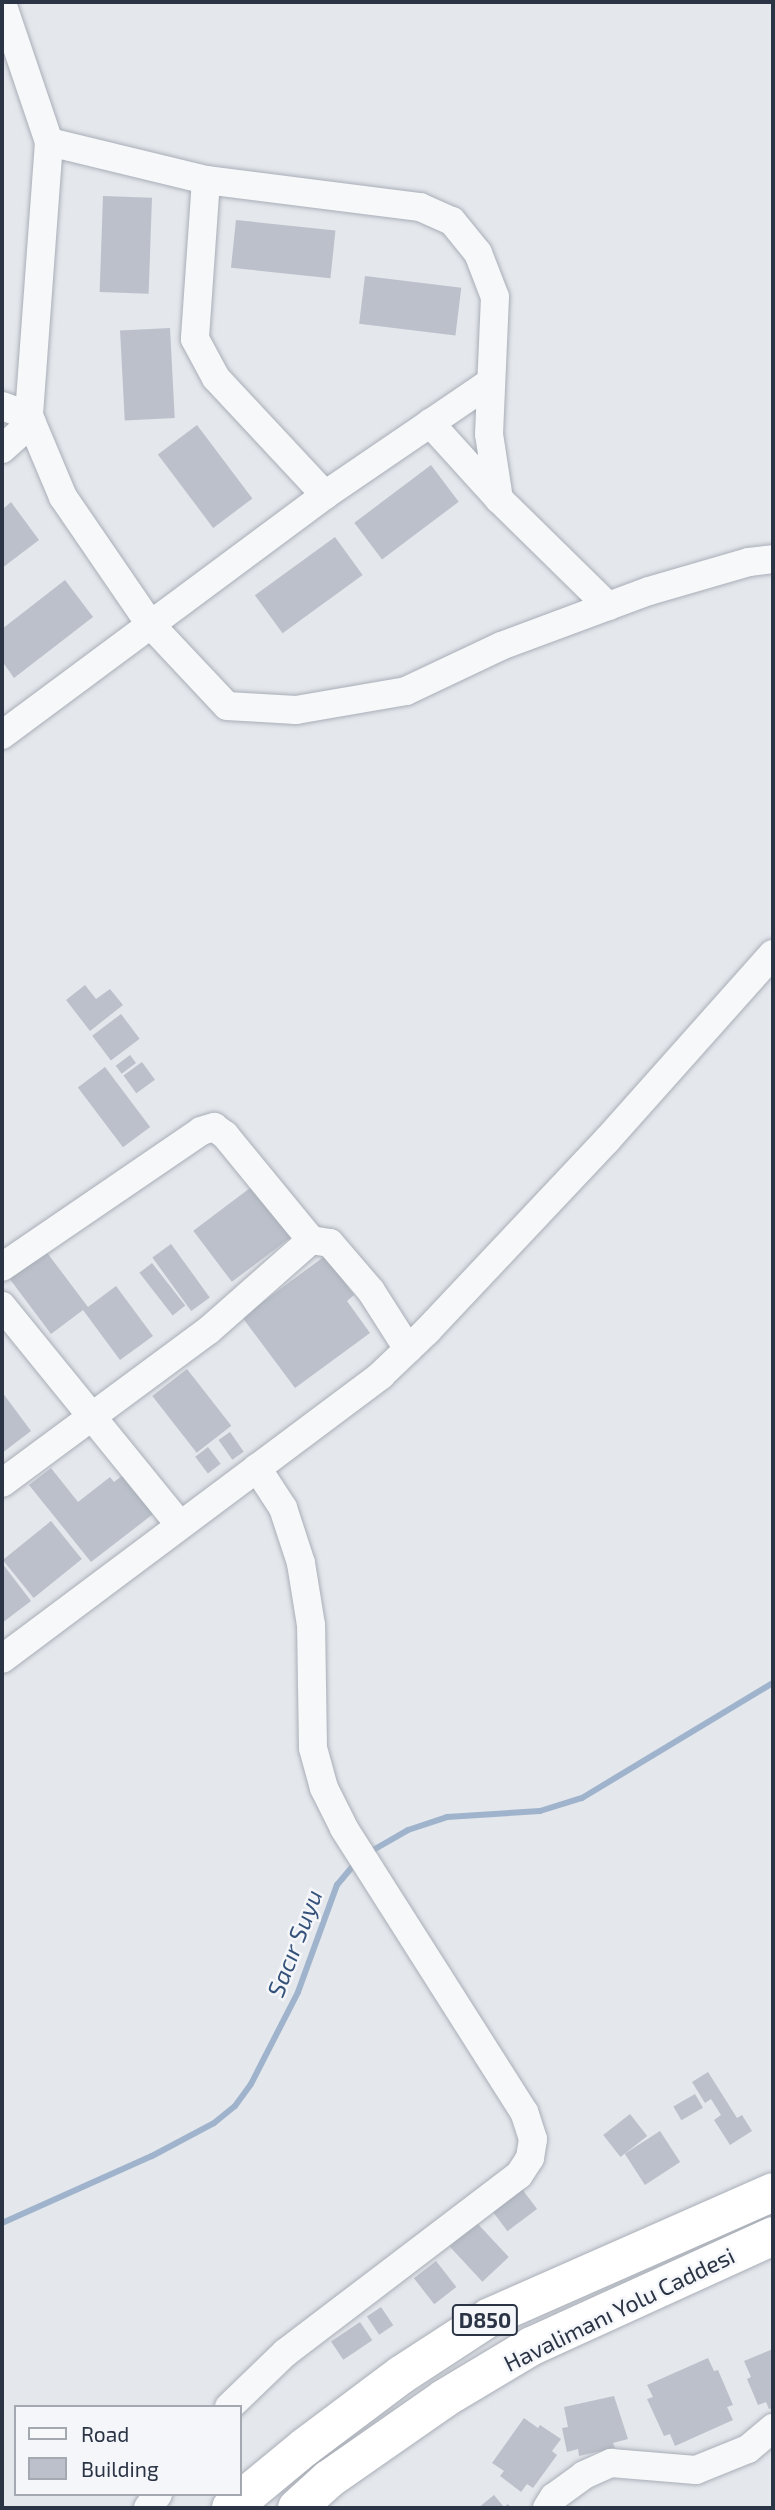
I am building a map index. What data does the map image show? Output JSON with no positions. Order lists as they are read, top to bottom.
{
  "streets": {
    "highway": ["Havalimanı Yolu Caddesi", "D850"]
  },
  "water": ["Sacır Suyu"],
  "legend": ["Road", "Building"]
}
